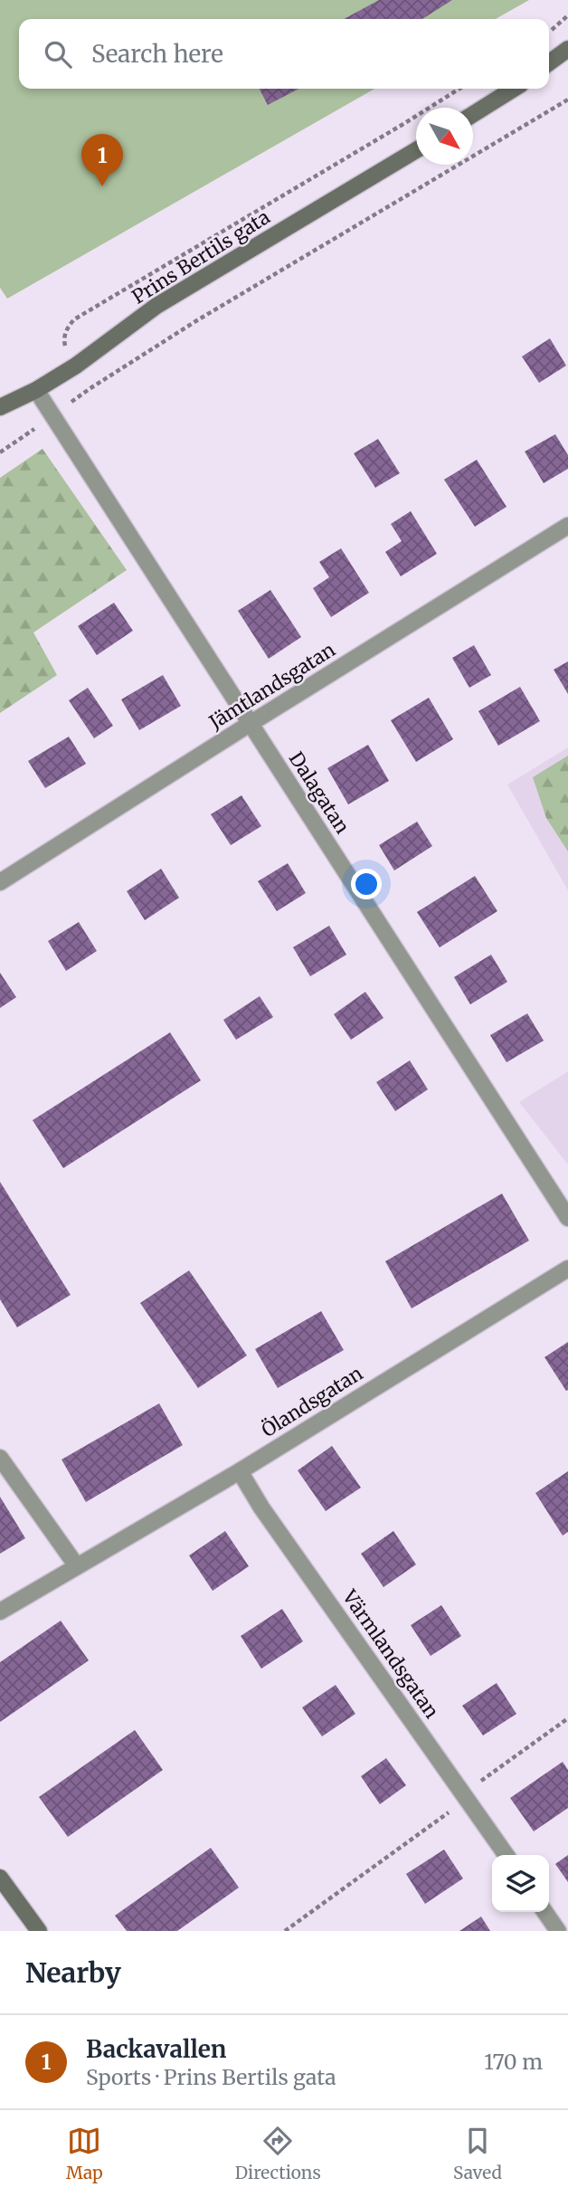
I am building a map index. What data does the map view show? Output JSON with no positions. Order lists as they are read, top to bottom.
{
  "streets": {
    "street": [
      "Prins Bertils gata",
      "Jämtlandsgatan",
      "Dalagatan",
      "Ölandsgatan",
      "Värmlandsgatan"
    ]
  },
  "crossings": [
    ["Prins Bertils gata", "Dalagatan"],
    ["Jämtlandsgatan", "Dalagatan"],
    ["Ölandsgatan", "Värmlandsgatan"]
  ],
  "north": "bottom right",
  "page": {
    "search": "Search here",
    "pins": "1",
    "heading": "Nearby",
    "list": [
      {
        "mark": "1",
        "name": "Backavallen",
        "note": "Sports · Prins Bertils gata",
        "value": "170 m"
      }
    ],
    "nav": ["Map", "Directions", "Saved"]
  }
}
